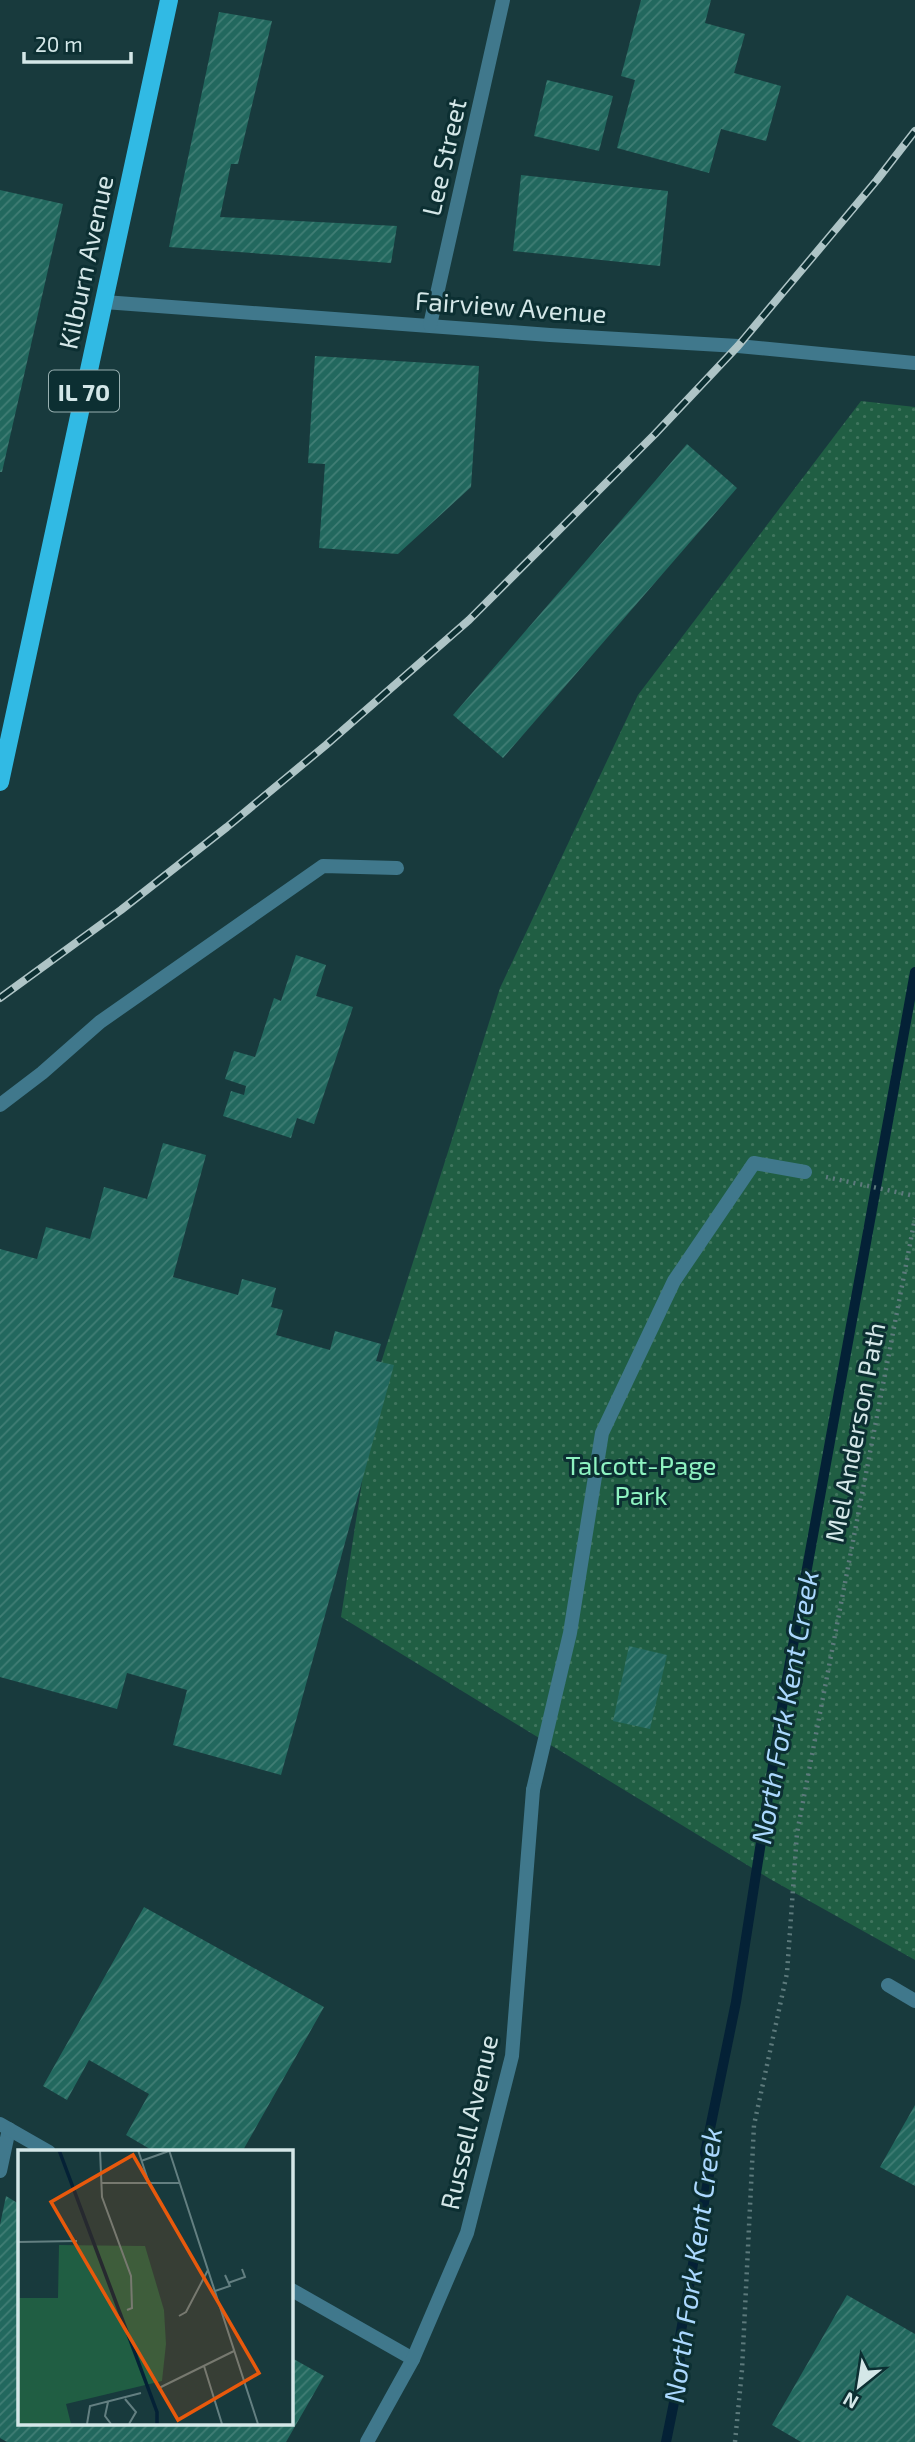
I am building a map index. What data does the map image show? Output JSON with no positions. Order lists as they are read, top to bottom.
{
  "streets": {
    "main road": ["Kilburn Avenue", "IL 70"],
    "street": ["Lee Street", "Fairview Avenue", "Russell Avenue"],
    "path": ["Mel Anderson Path"]
  },
  "crossings": [
    ["Lee Street", "Fairview Avenue"],
    ["Kilburn Avenue", "Fairview Avenue"]
  ],
  "water": ["North Fork Kent Creek"],
  "parks": ["Talcott-Page Park"],
  "scale_bar": "20 m",
  "north": "bottom left"
}
